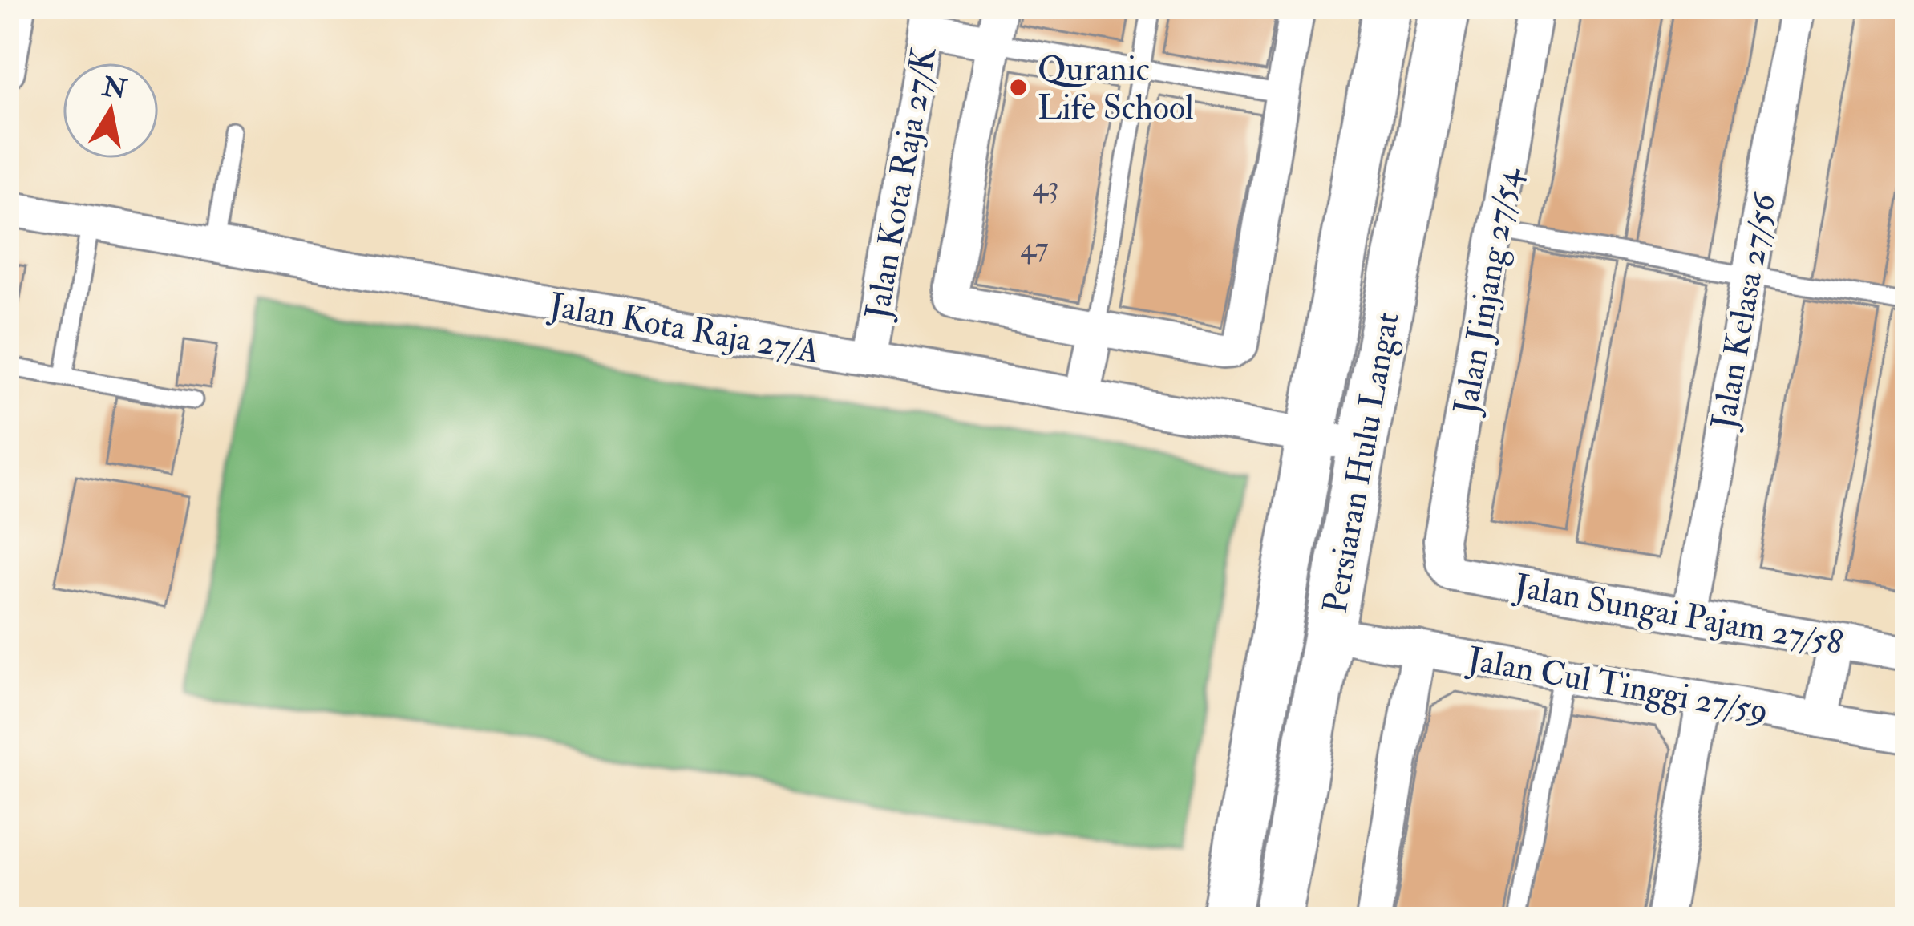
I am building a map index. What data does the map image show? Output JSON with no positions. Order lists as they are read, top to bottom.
{
  "streets": {
    "main road": ["Persiaran Hulu Langat"],
    "street": [
      "Jalan Kota Raja 27/K",
      "Jalan Jinjang 27/54",
      "Jalan Kelasa 27/56",
      "Jalan Kota Raja 27/A",
      "Jalan Sungai Pajam 27/58",
      "Jalan Cul Tinggi 27/59"
    ]
  },
  "crossings": [
    ["Jalan Kota Raja 27/K", "Jalan Kota Raja 27/A"],
    ["Jalan Jinjang 27/54", "Jalan Sungai Pajam 27/58"],
    ["Jalan Kelasa 27/56", "Jalan Sungai Pajam 27/58"],
    ["Jalan Kota Raja 27/A", "Persiaran Hulu Langat"],
    ["Persiaran Hulu Langat", "Jalan Cul Tinggi 27/59"]
  ],
  "places": ["Quranic Life School"],
  "house_numbers": ["43", "47"],
  "north": "top"
}
